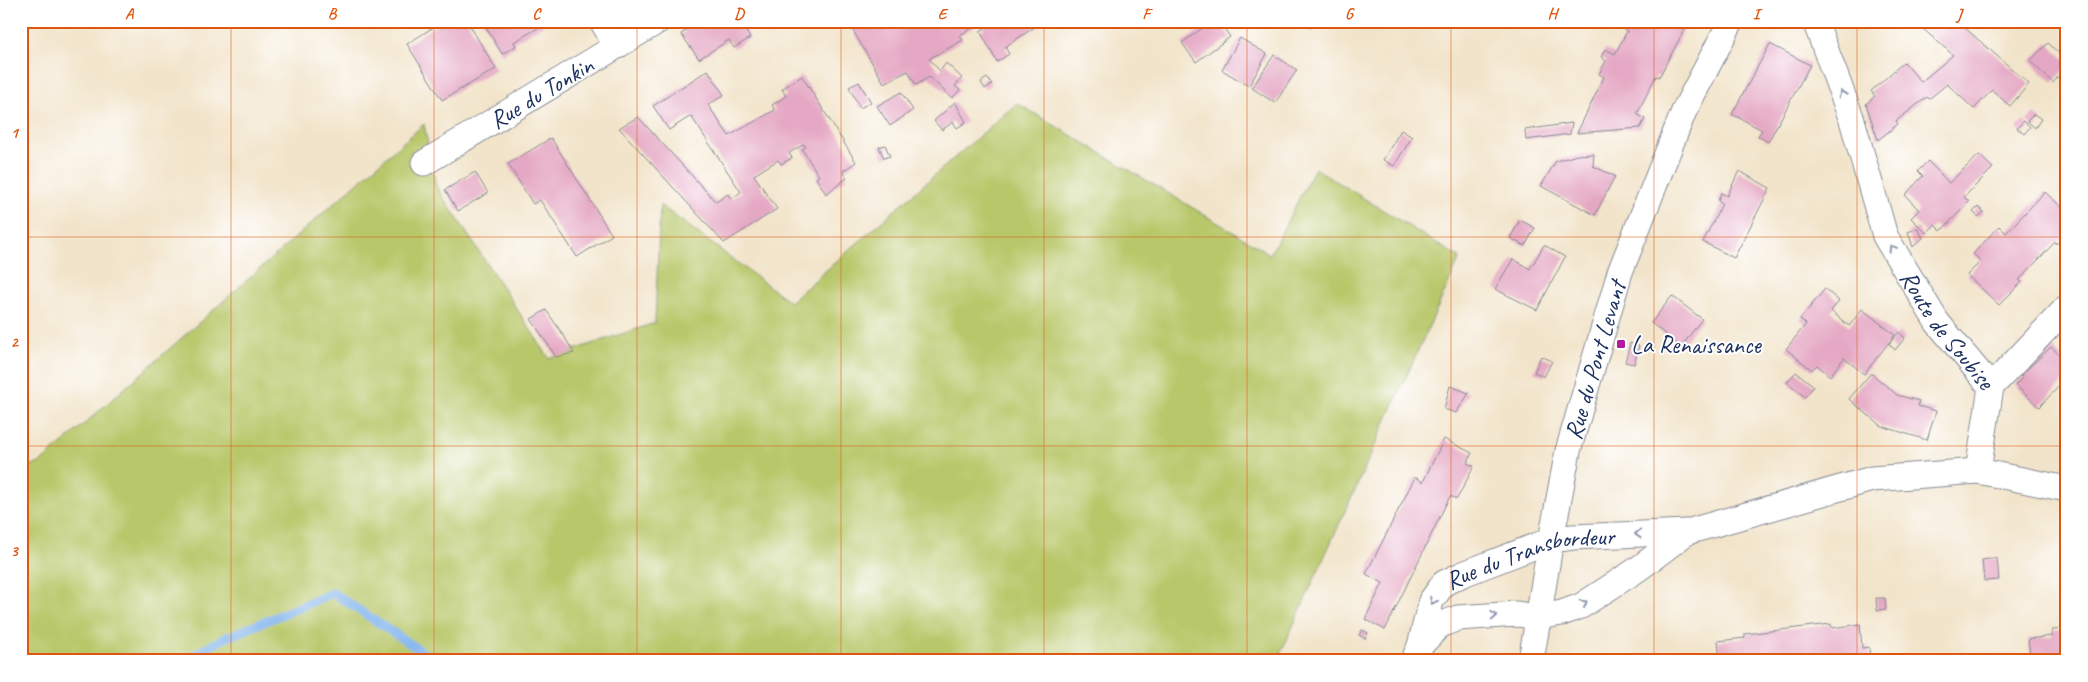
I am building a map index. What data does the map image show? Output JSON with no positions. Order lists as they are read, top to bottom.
{
  "streets": {
    "street": [
      "Rue du Tonkin",
      "Route de Soubise",
      "Rue du Pont Levant",
      "Rue du Transbordeur"
    ]
  },
  "crossings": [
    ["Route de Soubise", "Rue du Transbordeur"],
    ["Rue du Pont Levant", "Rue du Transbordeur"]
  ],
  "one_way": ["Route de Soubise"],
  "places": {
    "transit": ["La Renaissance"]
  },
  "grid": {
    "columns": [
      "A",
      "B",
      "C",
      "D",
      "E",
      "F",
      "G",
      "H",
      "I",
      "J"
    ],
    "rows": ["1", "2", "3"]
  }
}
